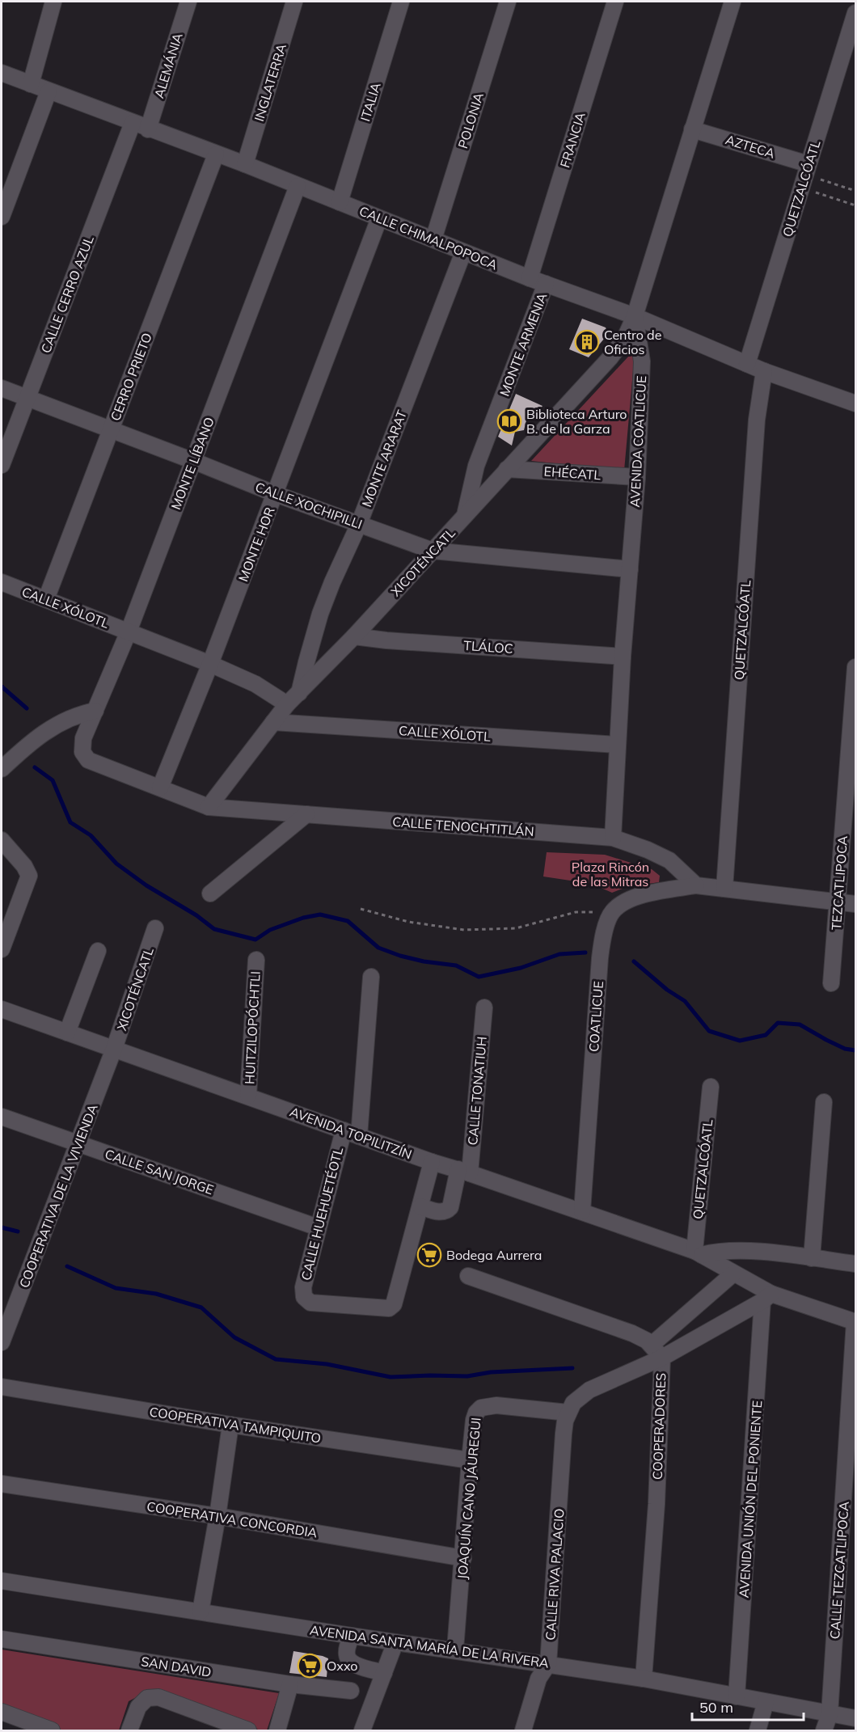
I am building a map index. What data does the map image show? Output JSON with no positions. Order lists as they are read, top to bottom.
{
  "streets": {
    "street": [
      "ALEMÁNIA",
      "INGLATERRA",
      "ITALIA",
      "POLONIA",
      "FRANCIA",
      "AZTECA",
      "QUETZALCÓATL",
      "CALLE CHIMALPOPOCA",
      "CALLE CERRO AZUL",
      "MONTE ARMENIA",
      "CERRO PRIETO",
      "AVENIDA COATLICUE",
      "MONTE ARARAT",
      "MONTE LÍBANO",
      "EHÉCATL",
      "CALLE XOCHIPILLI",
      "MONTE HOR",
      "XICOTÉNCATL",
      "CALLE XÓLOTL",
      "TLÁLOC",
      "CALLE TENOCHTITLÁN",
      "TEZCATLIPOCA",
      "COATLICUE",
      "HUITZILOPÓCHTLI",
      "CALLE TONATIUH",
      "AVENIDA TOPILITZÍN",
      "CALLE SAN JORGE",
      "COOPERATIVA DE LA VIVIENDA",
      "CALLE HUEHUETÉOTL",
      "COOPERATIVA TAMPIQUITO",
      "COOPERADORES",
      "JOAQUÍN CANO JÁUREGUI",
      "AVENIDA UNIÓN DEL PONIENTE",
      "COOPERATIVA CONCORDIA",
      "CALLE TEZCATLIPOCA",
      "CALLE RIVA PALACIO",
      "AVENIDA SANTA MARÍA DE LA RIVERA",
      "SAN DAVID"
    ]
  },
  "crossings": [
    ["ALEMÁNIA", "CALLE CHIMALPOPOCA"],
    ["INGLATERRA", "CALLE CHIMALPOPOCA"],
    ["ITALIA", "CALLE CHIMALPOPOCA"],
    ["POLONIA", "CALLE CHIMALPOPOCA"],
    ["FRANCIA", "CALLE CHIMALPOPOCA"],
    ["AZTECA", "QUETZALCÓATL"],
    ["AZTECA", "AVENIDA COATLICUE"],
    ["QUETZALCÓATL", "CALLE CHIMALPOPOCA"],
    ["QUETZALCÓATL", "AVENIDA TOPILITZÍN"],
    ["CALLE CHIMALPOPOCA", "CALLE CERRO AZUL"],
    ["CALLE CHIMALPOPOCA", "MONTE ARMENIA"],
    ["CALLE CHIMALPOPOCA", "CERRO PRIETO"],
    ["CALLE CHIMALPOPOCA", "AVENIDA COATLICUE"],
    ["CALLE CHIMALPOPOCA", "MONTE ARARAT"],
    ["CALLE CHIMALPOPOCA", "MONTE LÍBANO"],
    ["CALLE CHIMALPOPOCA", "MONTE HOR"],
    ["CALLE CHIMALPOPOCA", "XICOTÉNCATL"],
    ["CALLE CERRO AZUL", "CALLE XOCHIPILLI"],
    ["MONTE ARMENIA", "XICOTÉNCATL"],
    ["CERRO PRIETO", "CALLE XOCHIPILLI"],
    ["CERRO PRIETO", "CALLE XÓLOTL"],
    ["AVENIDA COATLICUE", "EHÉCATL"],
    ["AVENIDA COATLICUE", "CALLE XOCHIPILLI"],
    ["AVENIDA COATLICUE", "XICOTÉNCATL"],
    ["AVENIDA COATLICUE", "CALLE XÓLOTL"],
    ["AVENIDA COATLICUE", "TLÁLOC"],
    ["AVENIDA COATLICUE", "CALLE TENOCHTITLÁN"],
    ["MONTE ARARAT", "CALLE XOCHIPILLI"],
    ["MONTE ARARAT", "XICOTÉNCATL"],
    ["MONTE LÍBANO", "CALLE XOCHIPILLI"],
    ["MONTE LÍBANO", "CALLE XÓLOTL"],
    ["MONTE LÍBANO", "CALLE TENOCHTITLÁN"],
    ["EHÉCATL", "XICOTÉNCATL"],
    ["CALLE XOCHIPILLI", "MONTE HOR"],
    ["CALLE XOCHIPILLI", "XICOTÉNCATL"],
    ["MONTE HOR", "CALLE XÓLOTL"],
    ["MONTE HOR", "CALLE TENOCHTITLÁN"],
    ["XICOTÉNCATL", "CALLE XÓLOTL"],
    ["XICOTÉNCATL", "TLÁLOC"],
    ["XICOTÉNCATL", "CALLE TENOCHTITLÁN"],
    ["XICOTÉNCATL", "AVENIDA TOPILITZÍN"],
    ["XICOTÉNCATL", "COOPERATIVA DE LA VIVIENDA"],
    ["COATLICUE", "AVENIDA TOPILITZÍN"],
    ["HUITZILOPÓCHTLI", "AVENIDA TOPILITZÍN"],
    ["CALLE TONATIUH", "AVENIDA TOPILITZÍN"],
    ["CALLE TONATIUH", "CALLE HUEHUETÉOTL"],
    ["AVENIDA TOPILITZÍN", "COOPERATIVA DE LA VIVIENDA"],
    ["AVENIDA TOPILITZÍN", "CALLE HUEHUETÉOTL"],
    ["AVENIDA TOPILITZÍN", "AVENIDA UNIÓN DEL PONIENTE"],
    ["AVENIDA TOPILITZÍN", "CALLE TEZCATLIPOCA"],
    ["CALLE SAN JORGE", "COOPERATIVA DE LA VIVIENDA"],
    ["CALLE SAN JORGE", "CALLE HUEHUETÉOTL"],
    ["COOPERATIVA TAMPIQUITO", "JOAQUÍN CANO JÁUREGUI"],
    ["COOPERADORES", "AVENIDA SANTA MARÍA DE LA RIVERA"],
    ["JOAQUÍN CANO JÁUREGUI", "COOPERATIVA CONCORDIA"],
    ["JOAQUÍN CANO JÁUREGUI", "CALLE RIVA PALACIO"],
    ["JOAQUÍN CANO JÁUREGUI", "AVENIDA SANTA MARÍA DE LA RIVERA"],
    ["AVENIDA UNIÓN DEL PONIENTE", "AVENIDA SANTA MARÍA DE LA RIVERA"],
    ["CALLE TEZCATLIPOCA", "AVENIDA SANTA MARÍA DE LA RIVERA"],
    ["CALLE RIVA PALACIO", "AVENIDA SANTA MARÍA DE LA RIVERA"]
  ],
  "parks": ["Plaza Rincón de las Mitras"],
  "places": {
    "building": ["Centro de Oficios"],
    "library": ["Biblioteca Arturo B. de la Garza"],
    "supermarket": ["Bodega Aurrera", "Oxxo"]
  },
  "scale_bar": "50 m"
}
